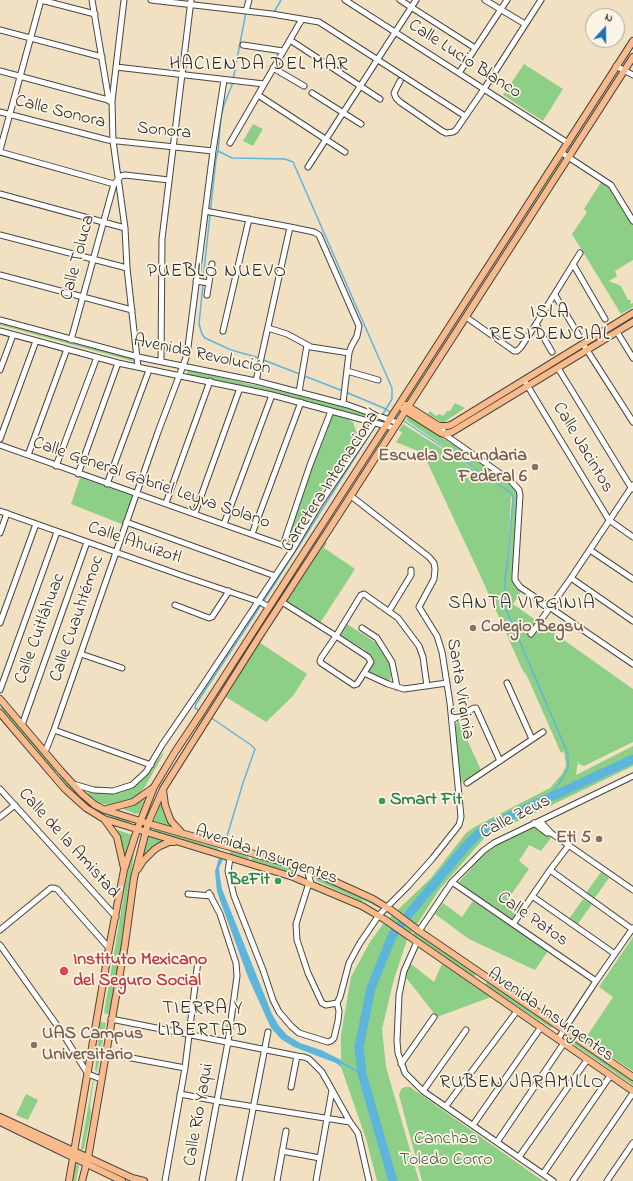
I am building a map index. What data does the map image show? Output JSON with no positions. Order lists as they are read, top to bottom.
{
  "streets": {
    "main road": ["Carretera Internacional", "Avenida Insurgentes"],
    "street": [
      "Calle Lucio Blanco",
      "Calle Sonora",
      "Sonora",
      "Calle Toluca",
      "Avenida Revolución",
      "Calle Jacintos",
      "Calle General Gabriel Leyva Solano",
      "Calle Ahuízotl",
      "Calle Cuauhtémoc",
      "Calle Cuitláhuac",
      "Santa Virginia",
      "Calle Zeus",
      "Calle de la Amistad",
      "Calle Patos",
      "Calle Río Yaqui"
    ]
  },
  "crossings": [
    ["Calle Lucio Blanco", "Carretera Internacional"],
    ["Calle Sonora", "Sonora"],
    ["Sonora", "Calle Cuauhtémoc"],
    ["Calle Toluca", "Avenida Revolución"],
    ["Avenida Revolución", "Carretera Internacional"],
    ["Avenida Revolución", "Calle Cuauhtémoc"],
    ["Carretera Internacional", "Calle Ahuízotl"],
    ["Carretera Internacional", "Santa Virginia"],
    ["Carretera Internacional", "Avenida Insurgentes"],
    ["Calle General Gabriel Leyva Solano", "Calle Cuauhtémoc"],
    ["Calle Ahuízotl", "Calle Cuauhtémoc"],
    ["Calle Ahuízotl", "Calle Cuitláhuac"],
    ["Calle Cuauhtémoc", "Avenida Insurgentes"],
    ["Calle Cuitláhuac", "Avenida Insurgentes"],
    ["Santa Virginia", "Avenida Insurgentes"],
    ["Calle Zeus", "Avenida Insurgentes"],
    ["Calle Zeus", "Calle Patos"]
  ],
  "districts": [
    "HACIENDA DEL MAR",
    "PUEBLO NUEVO",
    "ISLA RESIDENCIAL",
    "SANTA VIRGINIA",
    "TIERRA Y LIBERTAD",
    "RUBEN JARAMILLO"
  ],
  "parks": ["Canchas Toledo Corro"],
  "places": [
    "Escuela Secundaria Federal 6",
    "Colegio Begsu",
    "Smart Fit",
    "Eti 5",
    "BeFit",
    "Instituto Mexicano del Seguro Social",
    "UAS Campus Universitario"
  ],
  "north": "top"
}
